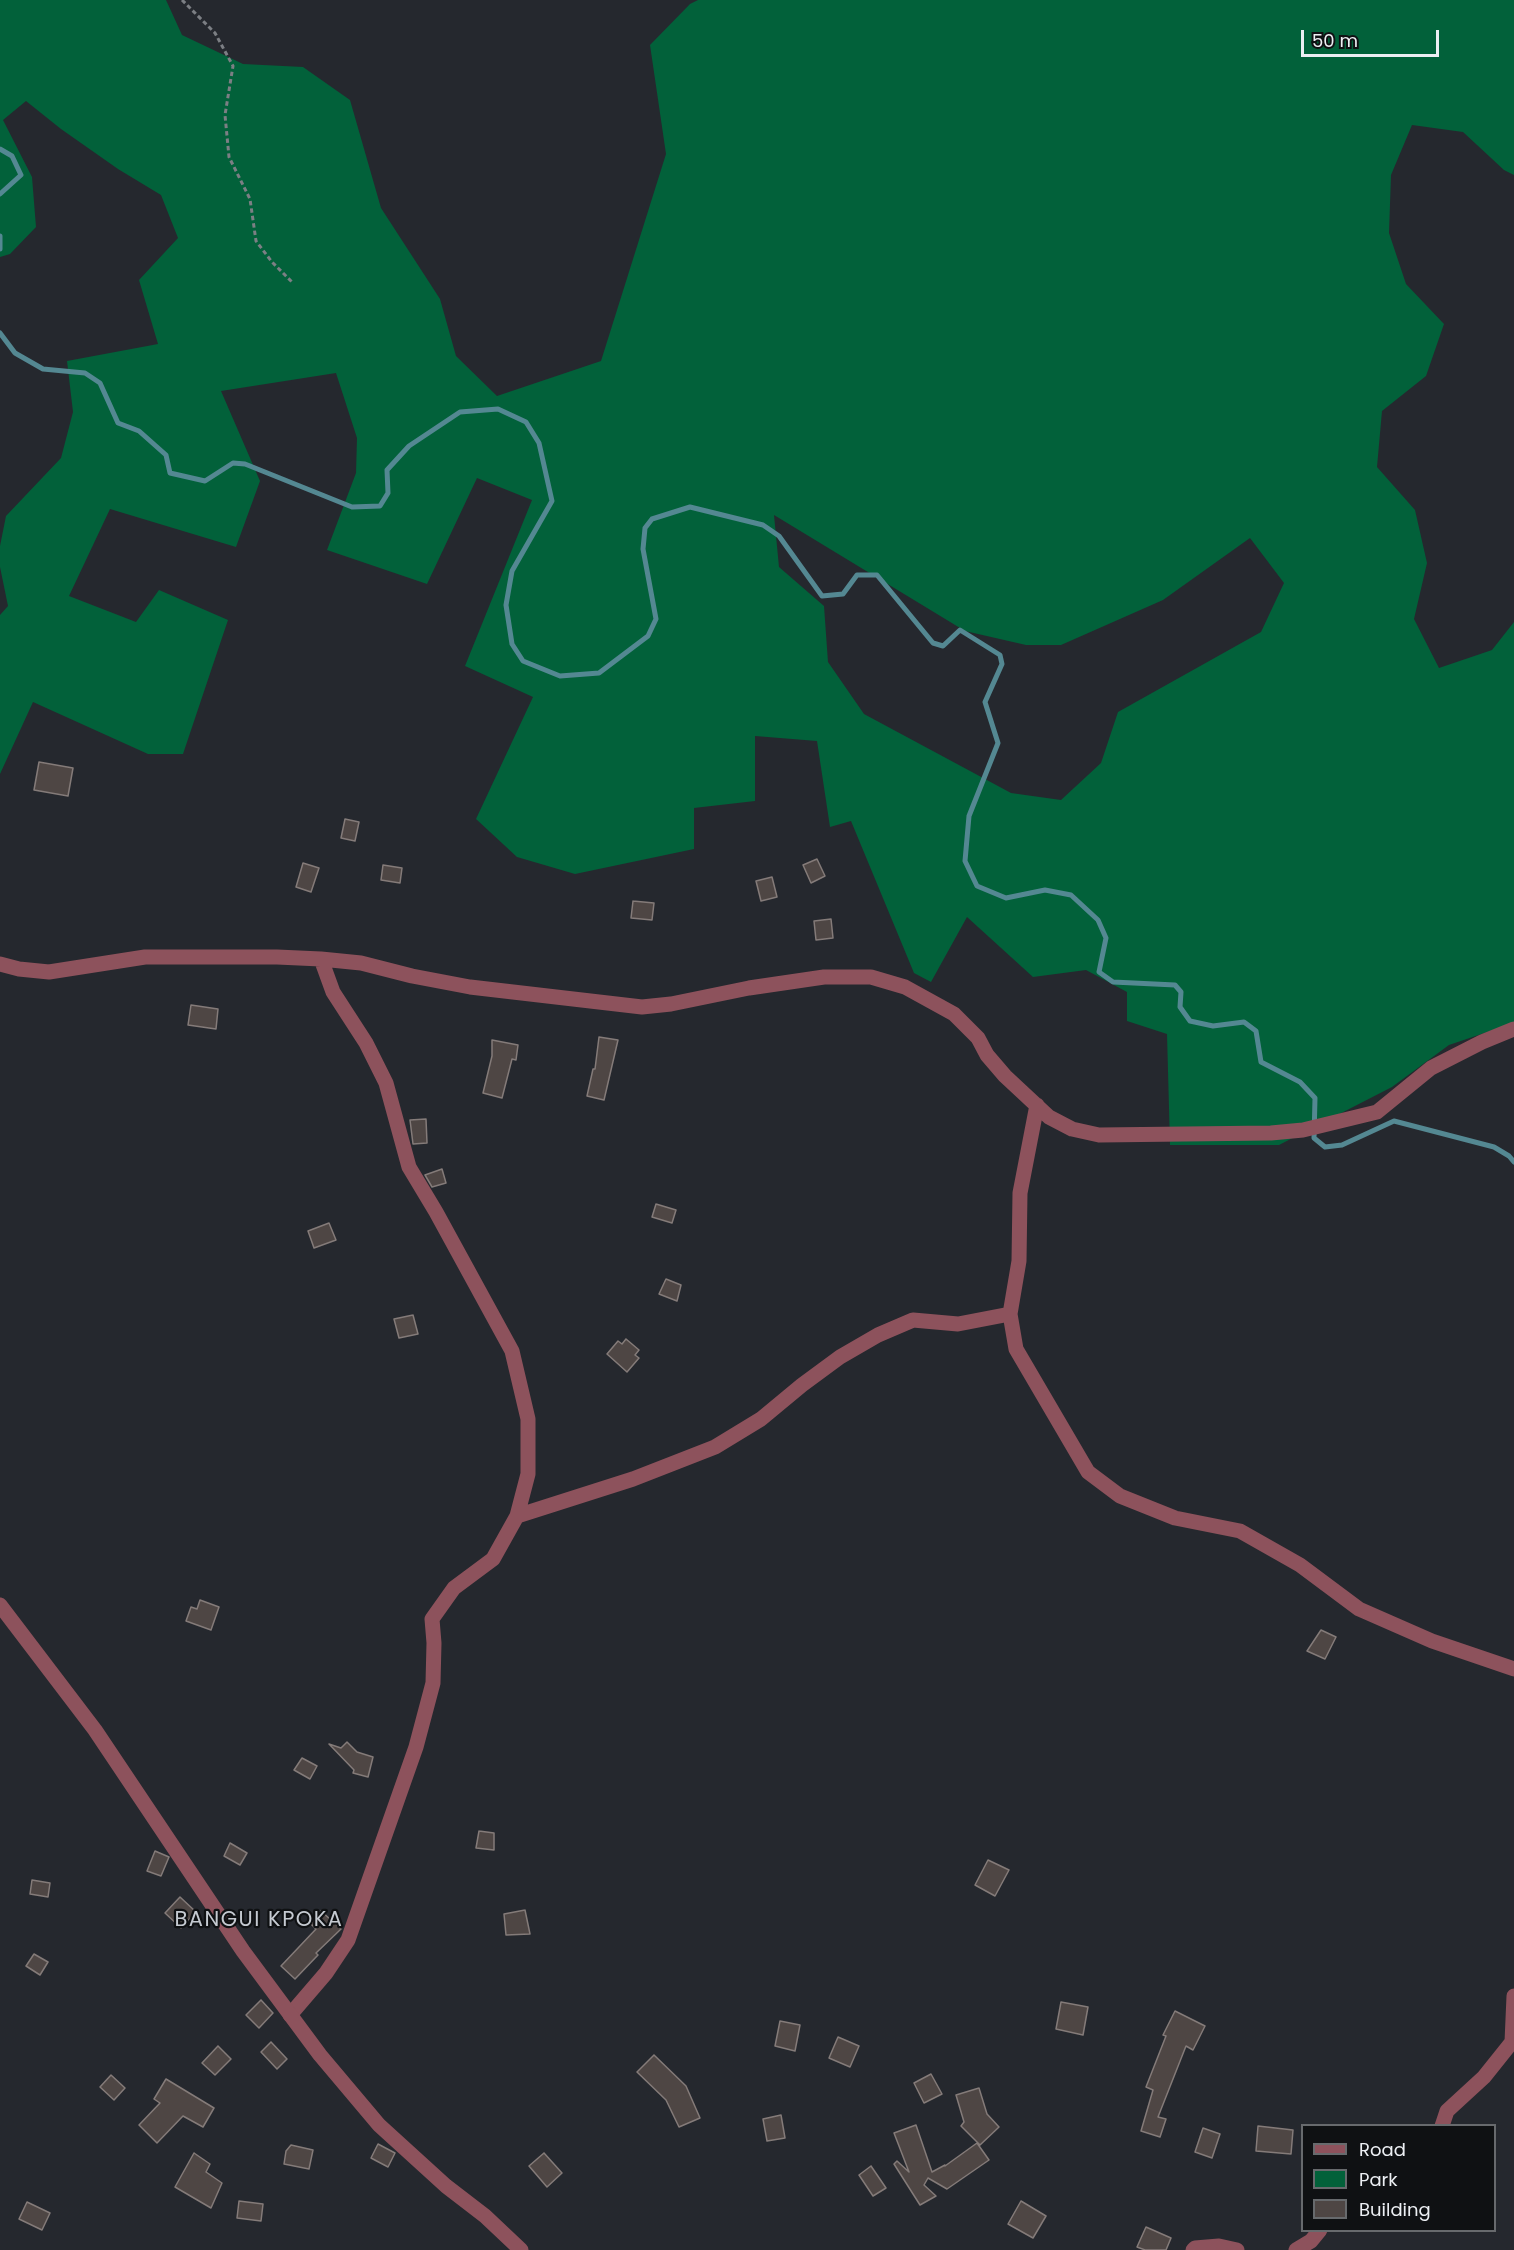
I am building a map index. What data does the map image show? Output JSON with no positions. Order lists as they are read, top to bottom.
{
  "districts": ["BANGUI KPOKA"],
  "legend": ["Road", "Park", "Building"],
  "scale_bar": "50 m"
}
